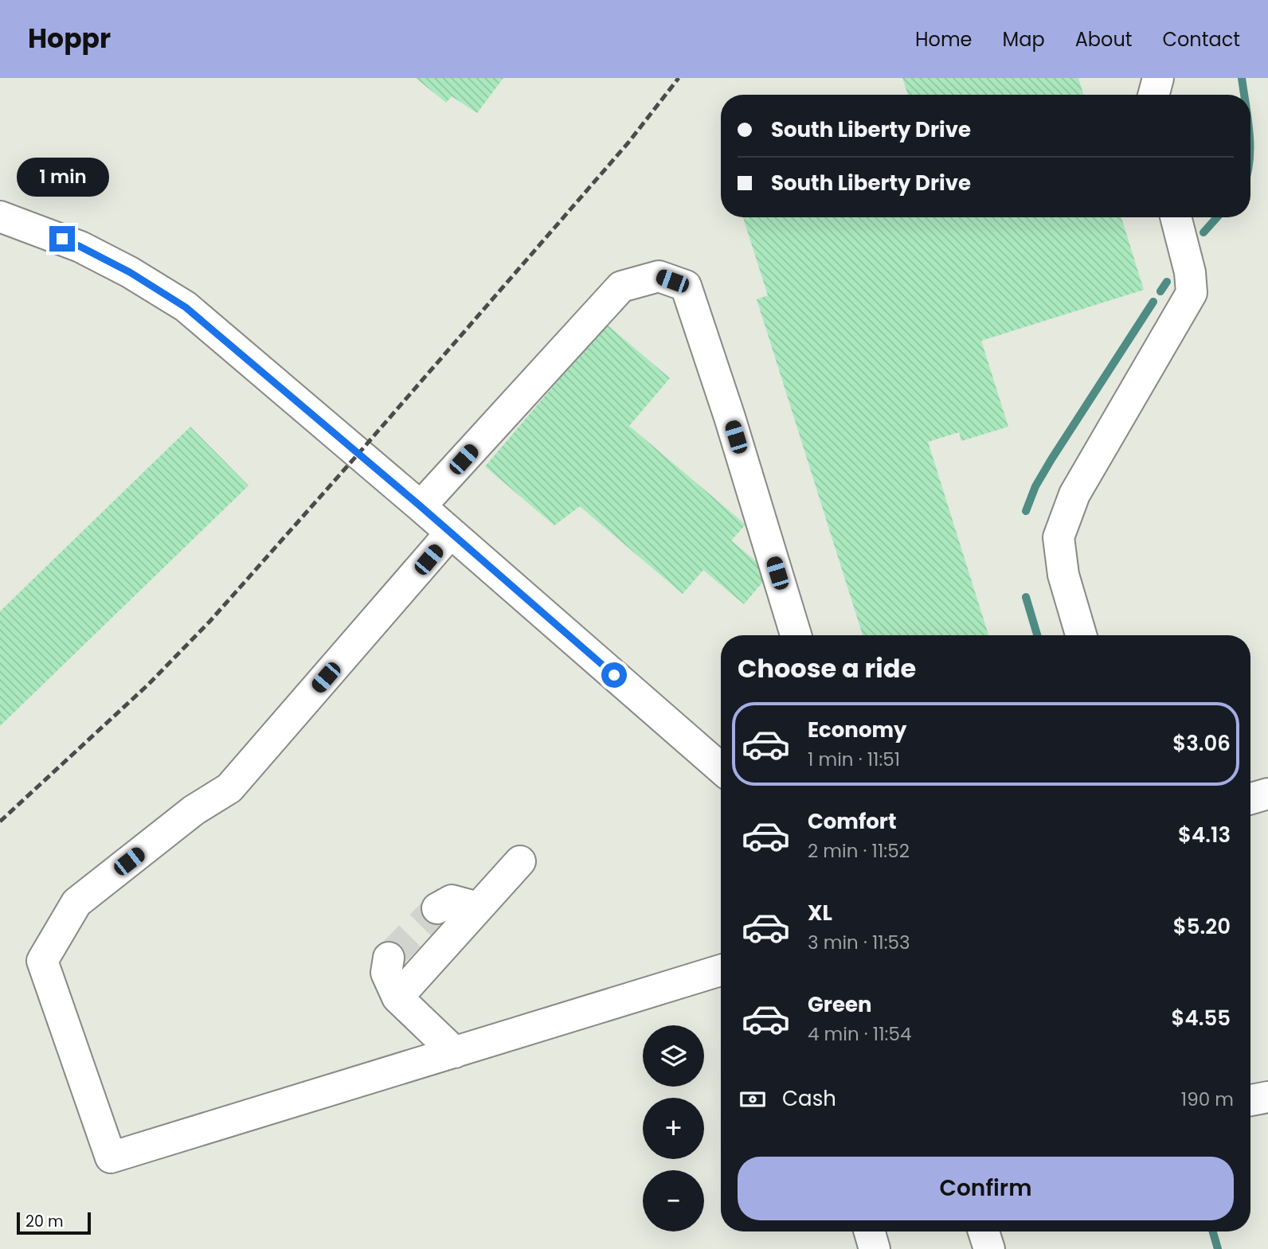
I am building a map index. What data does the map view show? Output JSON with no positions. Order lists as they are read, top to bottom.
{
  "scale_bar": "20 m",
  "page": {
    "header": "Hoppr",
    "nav": [
      "Home",
      "Map",
      "About",
      "Contact"
    ],
    "banner": ["South Liberty Drive", "South Liberty Drive"],
    "bubble": "1 min",
    "heading": "Choose a ride",
    "list": [
      {
        "name": "Economy",
        "note": "1 min · 11:51",
        "value": "$3.06"
      },
      {
        "name": "Comfort",
        "note": "2 min · 11:52",
        "value": "$4.13"
      },
      {
        "name": "XL",
        "note": "3 min · 11:53",
        "value": "$5.20"
      },
      {
        "name": "Green",
        "note": "4 min · 11:54",
        "value": "$4.55"
      }
    ],
    "map_buttons": ["+", "−"],
    "pay": ["Cash", "190 m"],
    "buttons": "Confirm",
    "scale": "20 m"
  }
}
